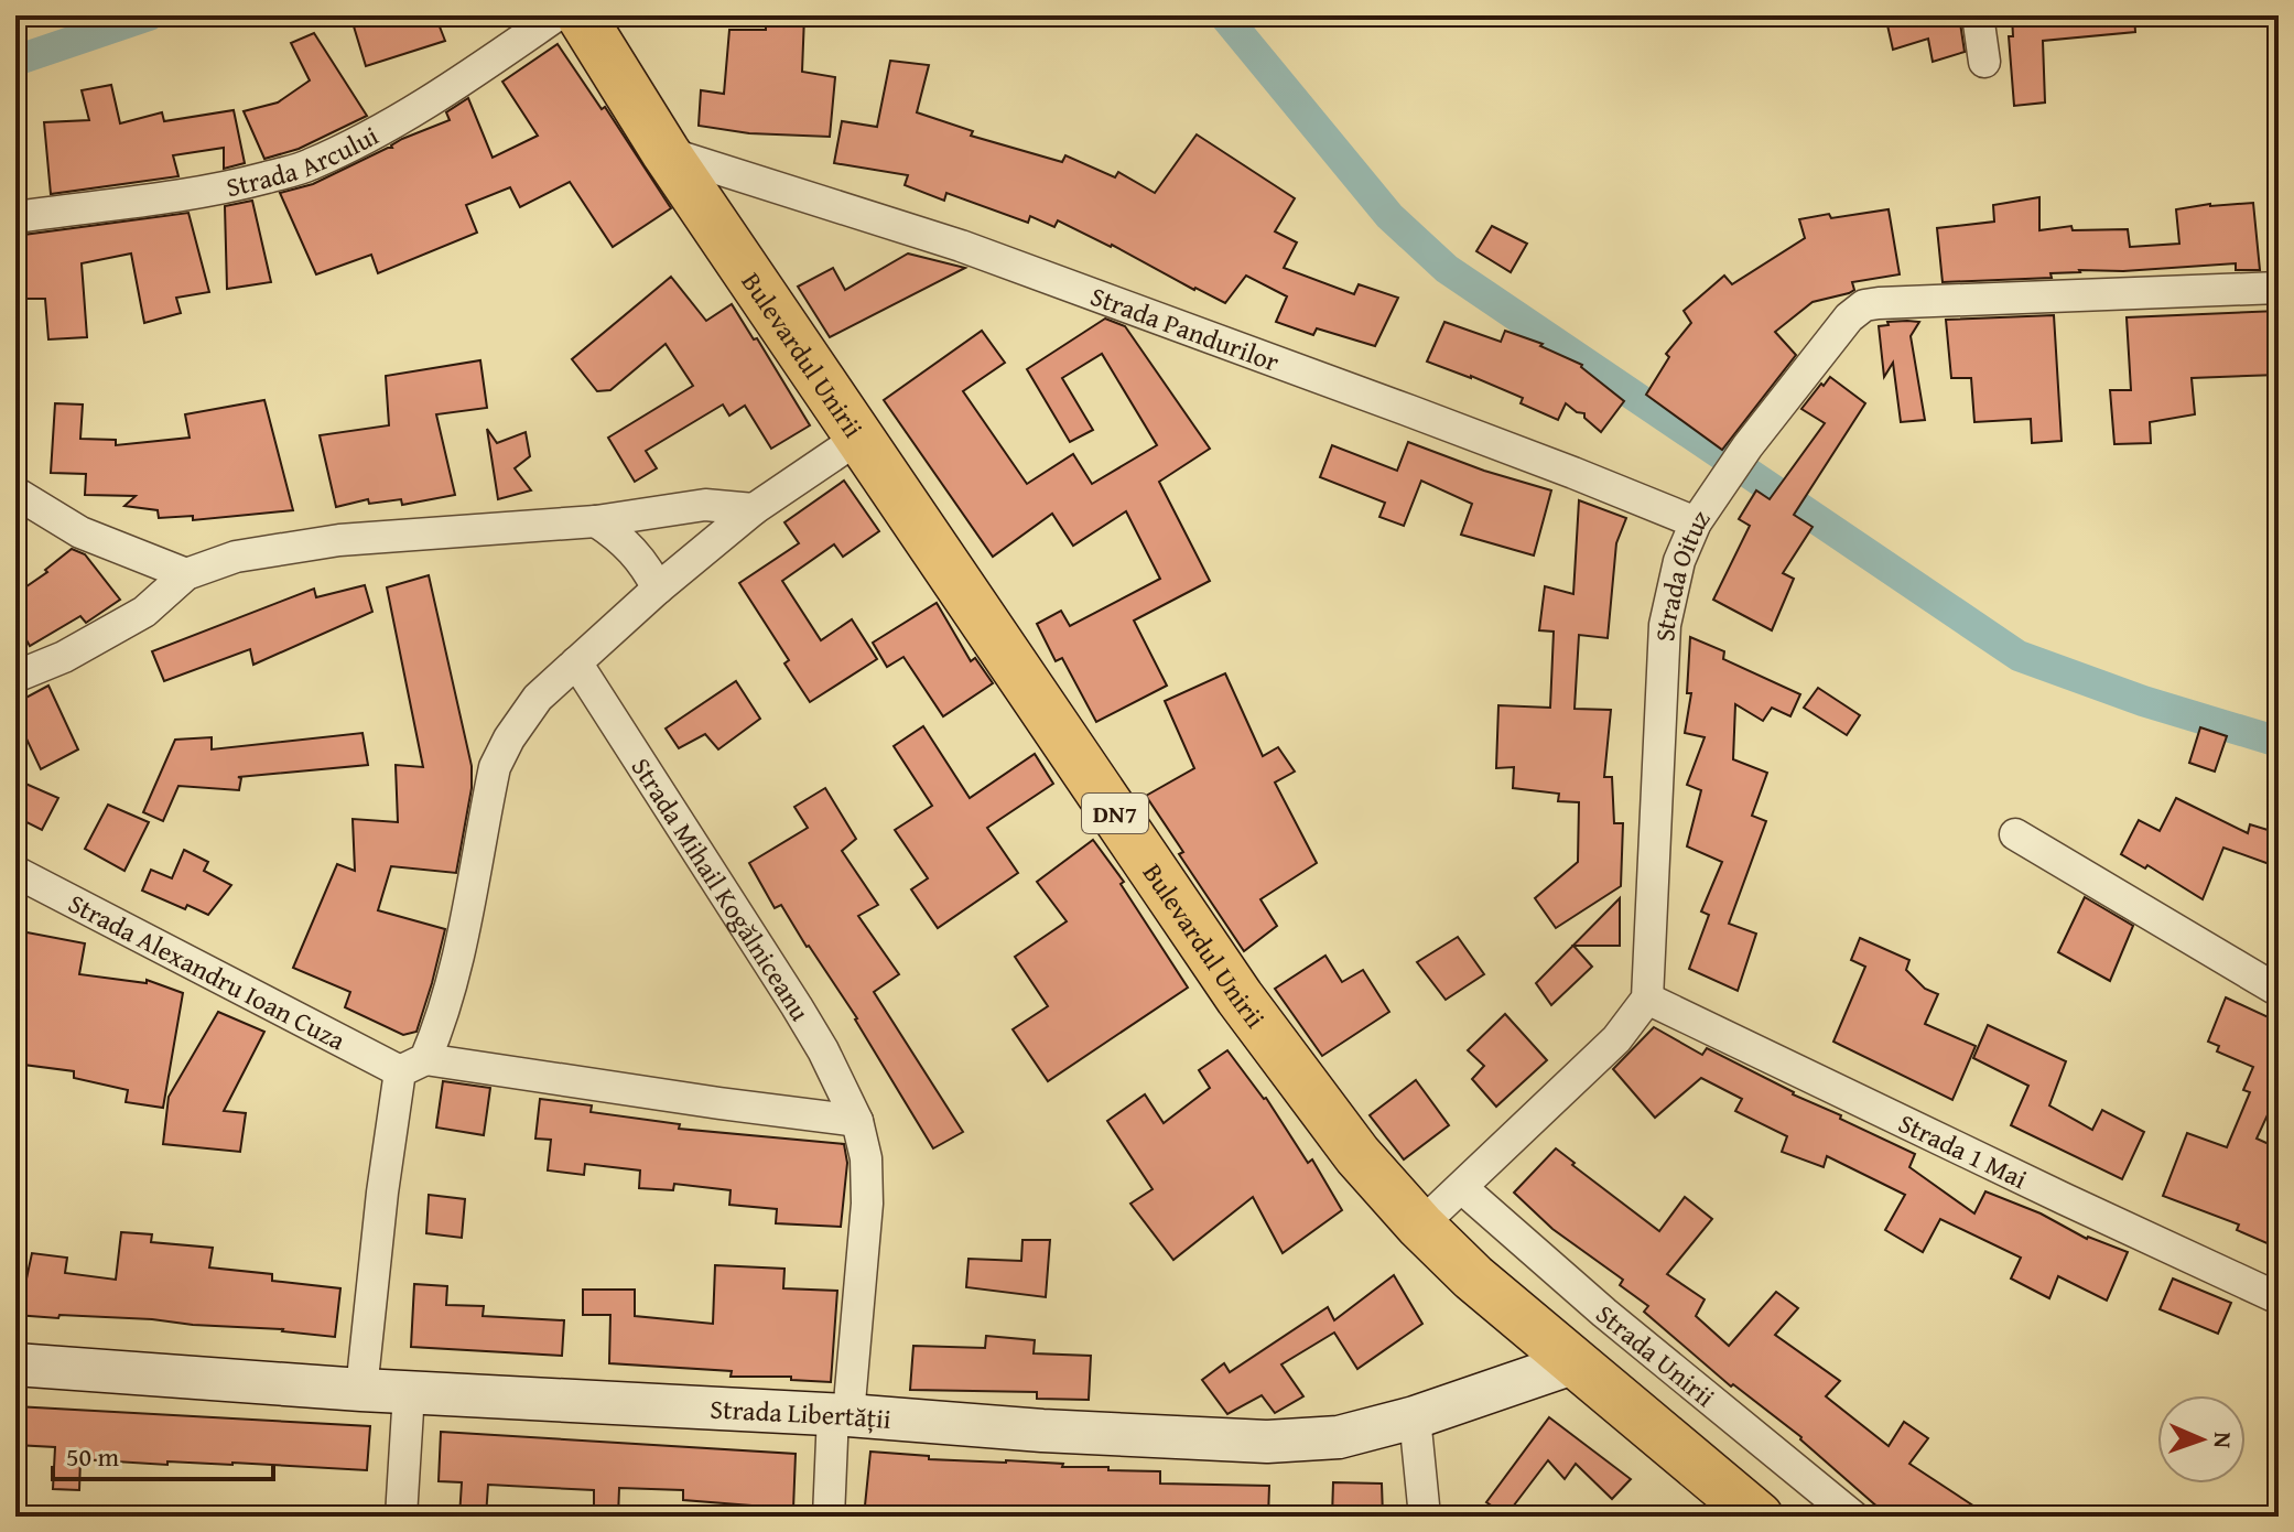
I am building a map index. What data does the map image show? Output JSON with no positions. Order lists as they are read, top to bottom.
{
  "streets": {
    "main road": ["Bulevardul Unirii", "DN7"],
    "street": [
      "Strada Arcului",
      "Strada Pandurilor",
      "Strada Oituz",
      "Strada Mihail Kogălniceanu",
      "Strada Alexandru Ioan Cuza",
      "Strada 1 Mai",
      "Strada Unirii",
      "Strada Libertății"
    ]
  },
  "crossings": [
    ["Strada Pandurilor", "Bulevardul Unirii"],
    ["Strada Pandurilor", "Strada Oituz"],
    ["Bulevardul Unirii", "Strada Libertății"],
    ["Strada Oituz", "Strada 1 Mai"],
    ["Strada Mihail Kogălniceanu", "Strada Libertății"]
  ],
  "scale_bar": "50 m",
  "north": "right"
}
